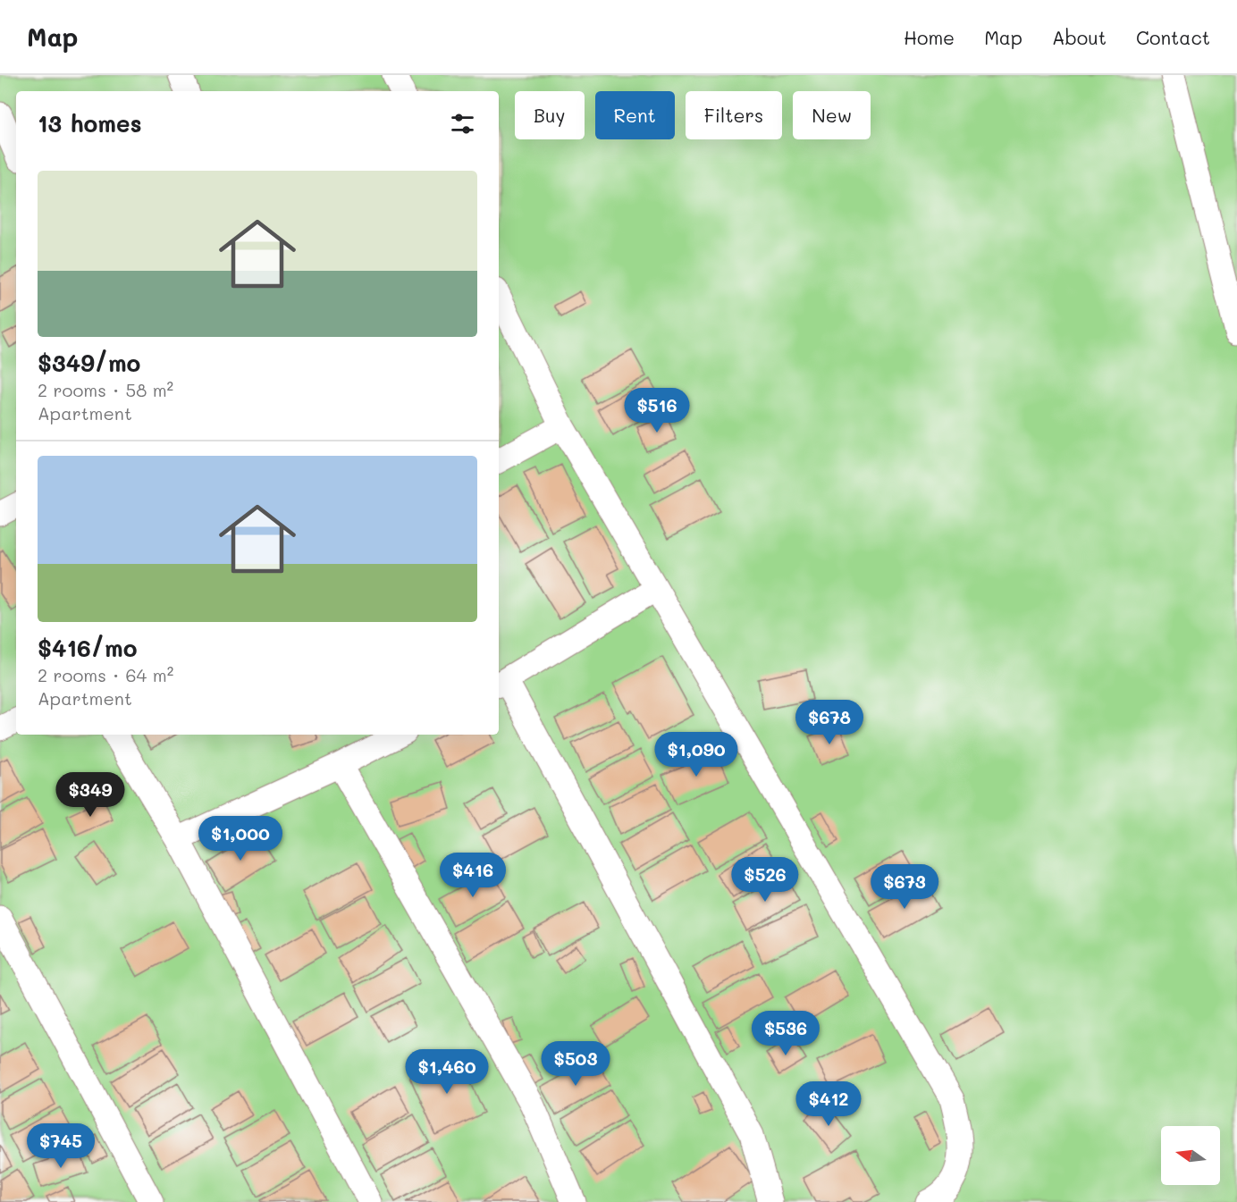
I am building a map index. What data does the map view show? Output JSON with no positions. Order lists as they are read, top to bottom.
{
  "north": "left",
  "page": {
    "header": "Map",
    "nav": [
      "Home",
      "Map",
      "About",
      "Contact"
    ],
    "chip": [
      "Buy",
      "Rent",
      "Filters",
      "New"
    ],
    "heading": "13 homes",
    "list": [
      {
        "name": "$349/mo",
        "note": "2 rooms · 58 m² · Apartment"
      },
      {
        "name": "$416/mo",
        "note": "2 rooms · 64 m² · Apartment"
      }
    ],
    "price": [
      "$516",
      "$678",
      "$1,090",
      "$349",
      "$1,000",
      "$416",
      "$526",
      "$673",
      "$536",
      "$503",
      "$1,460",
      "$412",
      "$745"
    ]
  }
}
